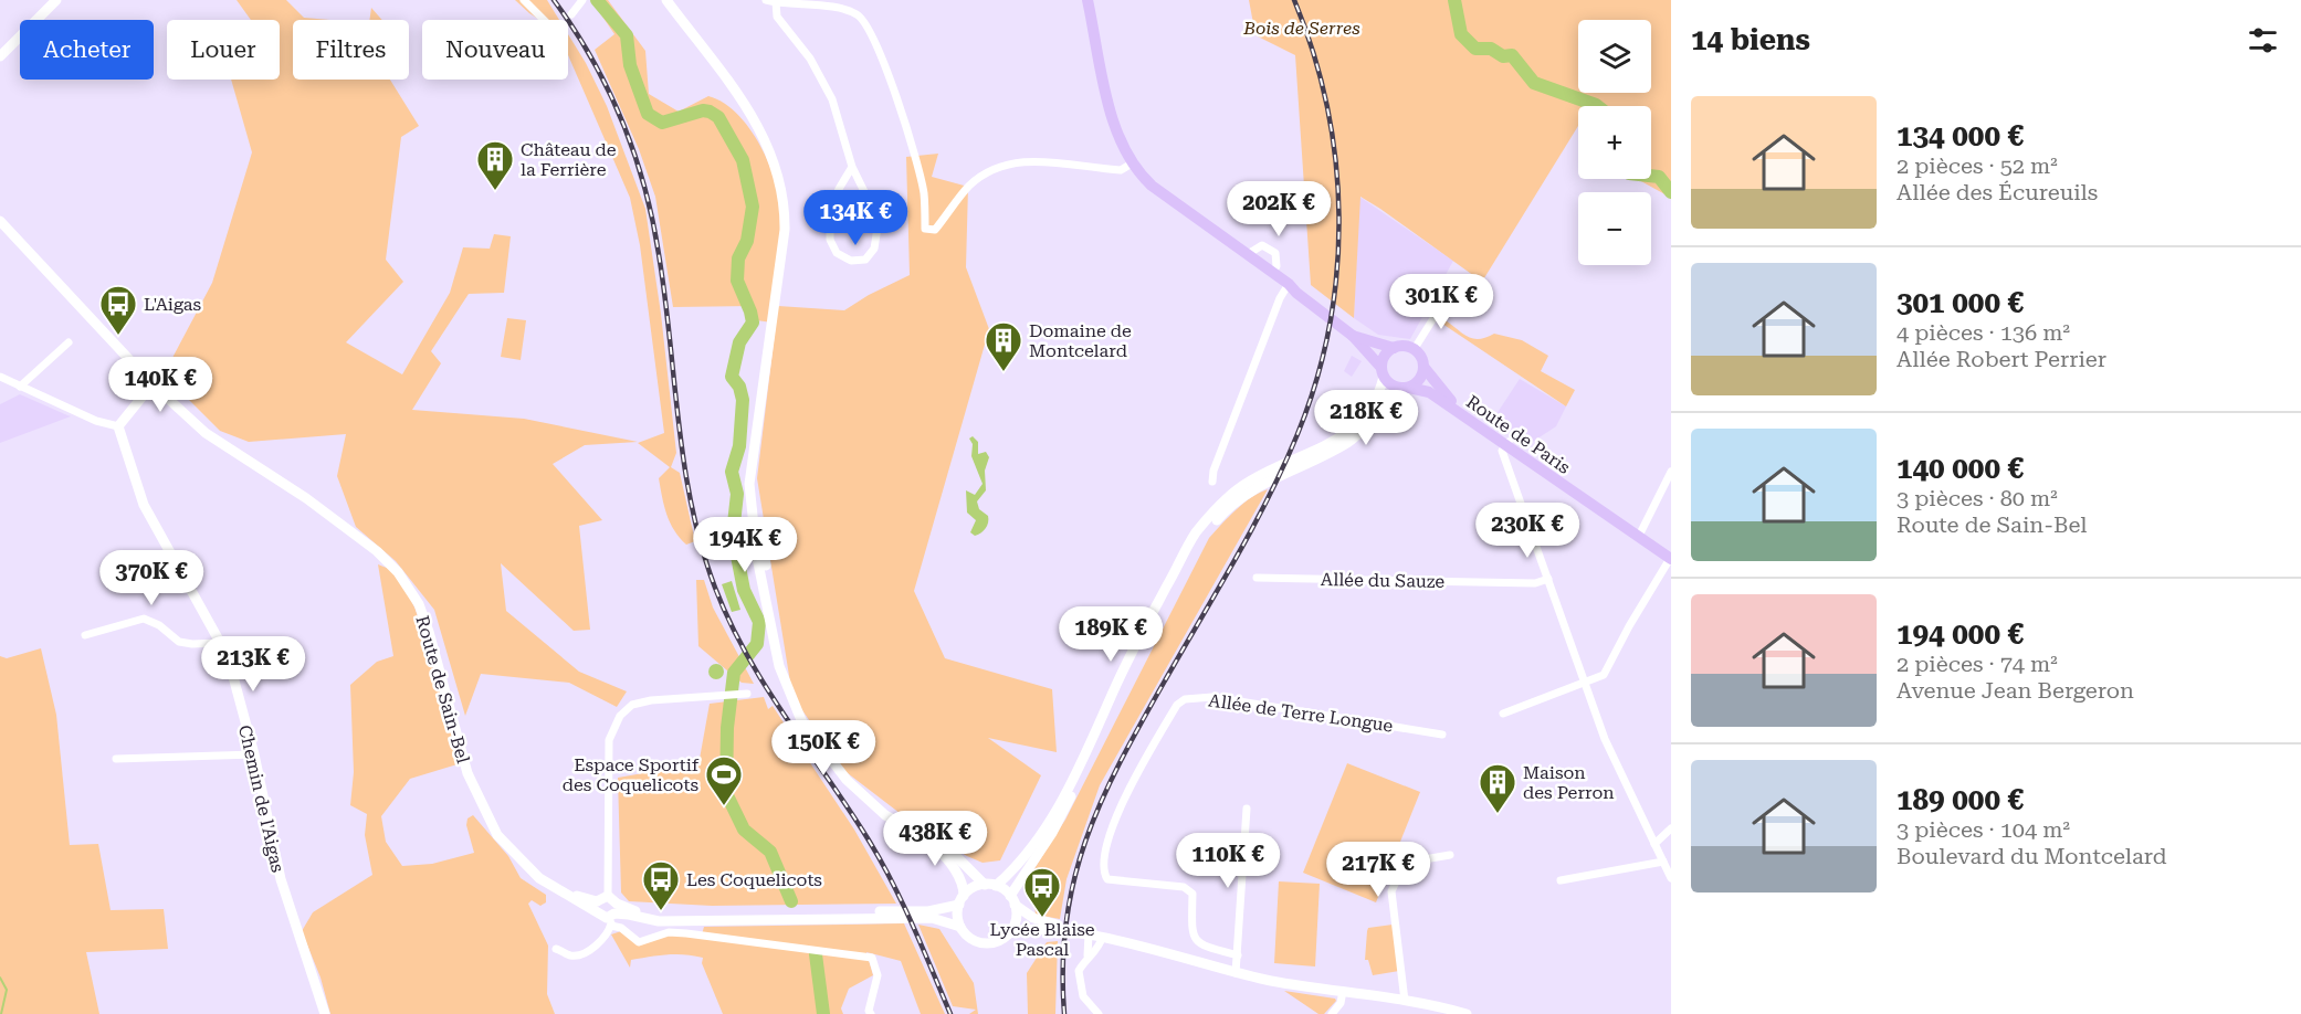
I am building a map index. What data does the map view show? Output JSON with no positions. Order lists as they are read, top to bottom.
{
  "streets": {
    "main road": ["Route de Paris", "Route de Sain-Bel", "Chemin de l'Aigas"],
    "street": ["Allée du Sauze", "Allée de Terre Longue"]
  },
  "parks": ["Bois de Serres"],
  "places": {
    "building": ["Château de la Ferrière", "Domaine de Montcelard", "Maison des Perron"],
    "bus stop": ["L'Aigas", "Les Coquelicots", "Lycée Blaise Pascal"],
    "sports": ["Espace Sportif des Coquelicots"]
  },
  "page": {
    "heading": "14 biens",
    "map_buttons": ["+", "−"],
    "chip": [
      "Acheter",
      "Louer",
      "Filtres",
      "Nouveau"
    ],
    "list": [
      {
        "name": "134 000 €",
        "note": "2 pièces · 52 m² · Allée des Écureuils"
      },
      {
        "name": "301 000 €",
        "note": "4 pièces · 136 m² · Allée Robert Perrier"
      },
      {
        "name": "140 000 €",
        "note": "3 pièces · 80 m² · Route de Sain-Bel"
      },
      {
        "name": "194 000 €",
        "note": "2 pièces · 74 m² · Avenue Jean Bergeron"
      },
      {
        "name": "189 000 €",
        "note": "3 pièces · 104 m² · Boulevard du Montcelard"
      }
    ],
    "price": [
      "202K €",
      "134K €",
      "301K €",
      "140K €",
      "218K €",
      "230K €",
      "194K €",
      "370K €",
      "189K €",
      "213K €",
      "150K €",
      "438K €",
      "110K €",
      "217K €"
    ]
  }
}
